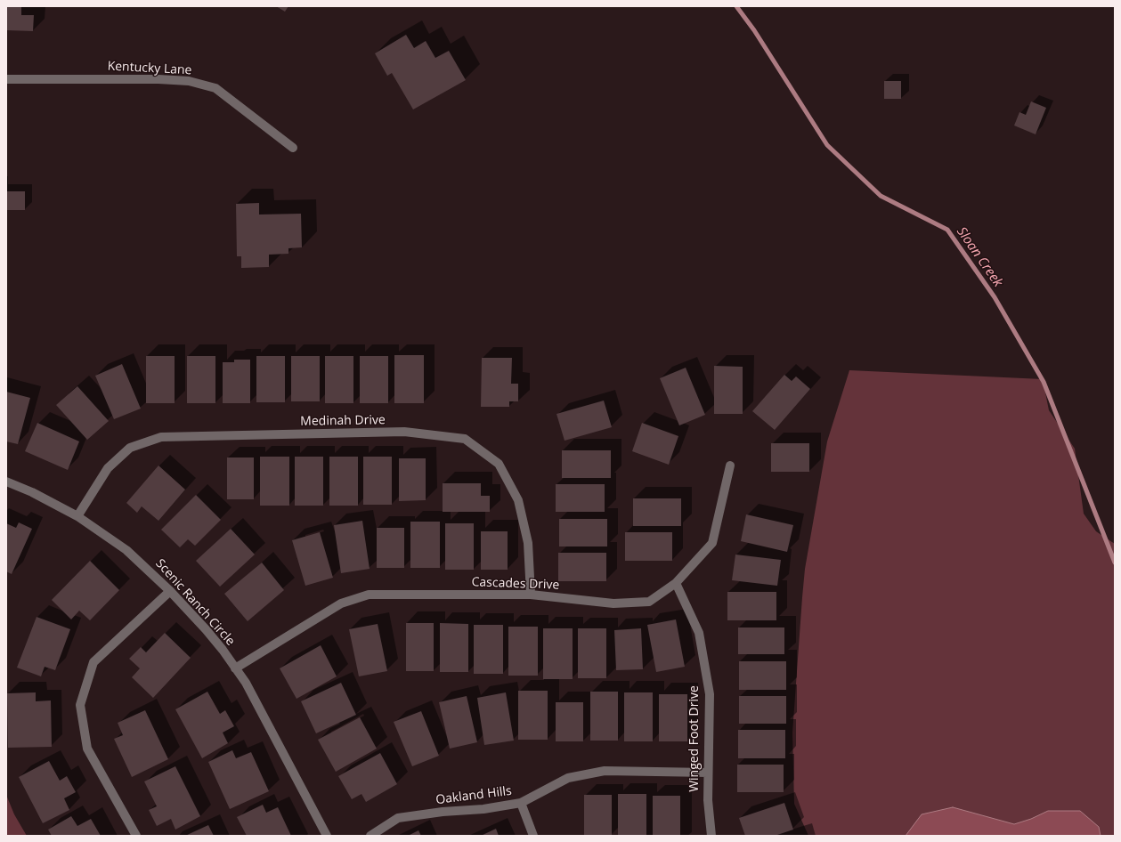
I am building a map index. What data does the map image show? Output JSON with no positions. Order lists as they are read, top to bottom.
{
  "streets": {
    "street": [
      "Kentucky Lane",
      "Medinah Drive",
      "Cascades Drive",
      "Scenic Ranch Circle",
      "Winged Foot Drive",
      "Oakland Hills"
    ]
  },
  "crossings": [
    ["Medinah Drive", "Cascades Drive"],
    ["Medinah Drive", "Scenic Ranch Circle"],
    ["Cascades Drive", "Scenic Ranch Circle"],
    ["Cascades Drive", "Winged Foot Drive"],
    ["Winged Foot Drive", "Oakland Hills"]
  ],
  "water": ["Sloan Creek"]
}
